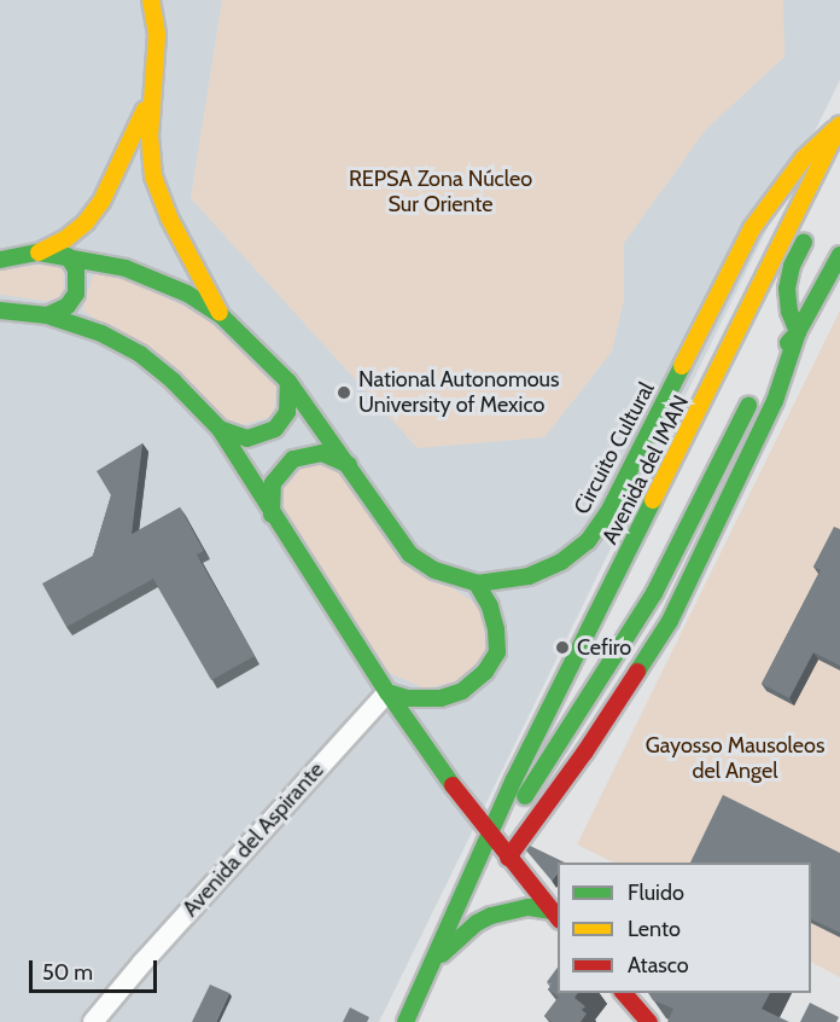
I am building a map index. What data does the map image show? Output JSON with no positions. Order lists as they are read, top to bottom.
{
  "streets": {
    "street": ["Circuito Cultural", "Avenida del IMAN", "Avenida del Aspirante"]
  },
  "crossings": [
    ["Circuito Cultural", "Avenida del IMAN"]
  ],
  "parks": ["REPSA Zona Núcleo Sur Oriente", "Gayosso Mausoleos del Angel"],
  "places": ["National Autonomous University of Mexico", "Cefiro"],
  "legend": ["Fluido", "Lento", "Atasco"],
  "scale_bar": "50 m"
}
